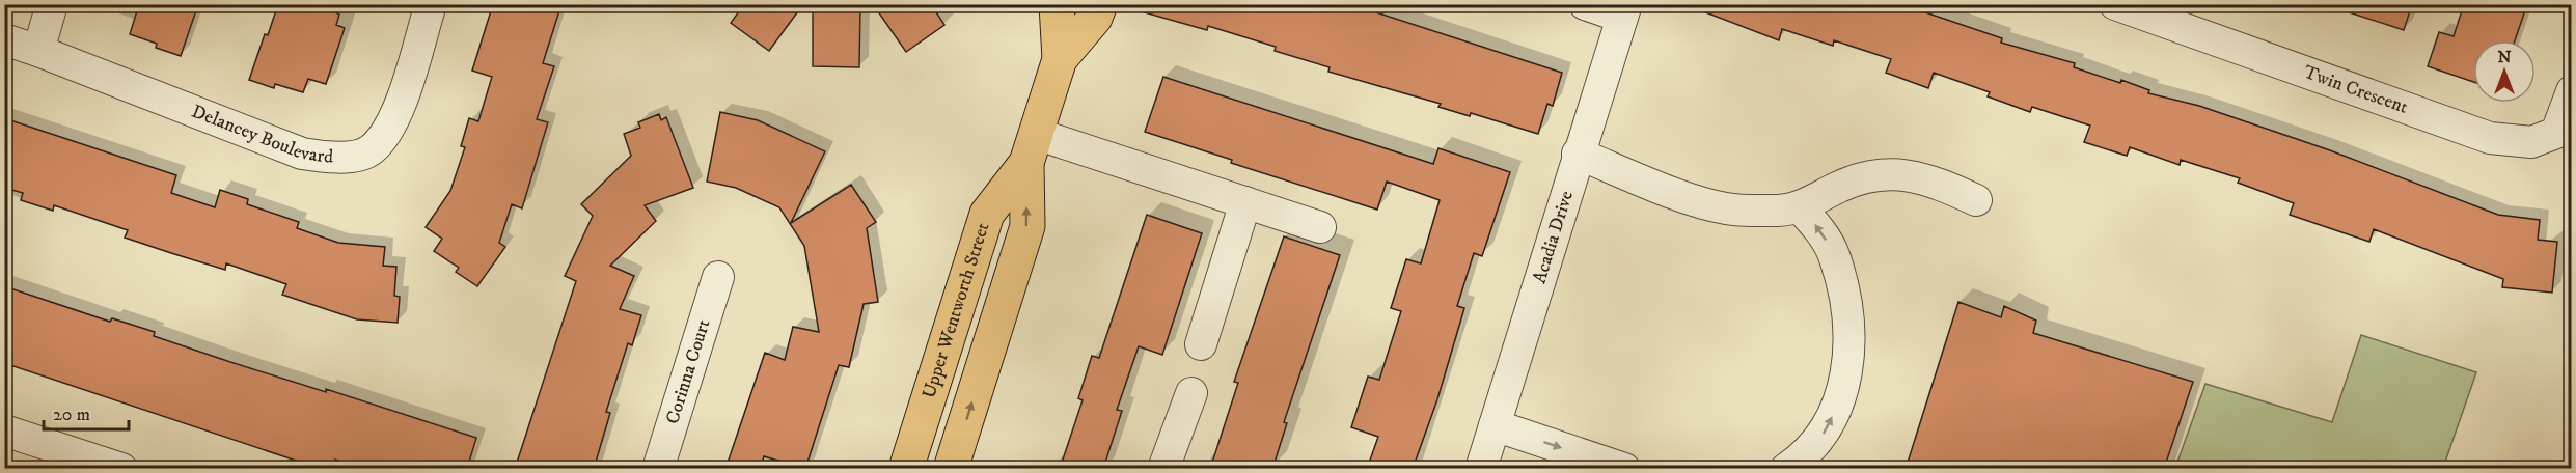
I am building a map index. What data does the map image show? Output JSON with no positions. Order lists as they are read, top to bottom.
{
  "streets": {
    "main road": ["Upper Wentworth Street"],
    "street": [
      "Twin Crescent",
      "Delancey Boulevard",
      "Acadia Drive",
      "Corinna Court"
    ]
  },
  "scale_bar": "20 m",
  "north": "top"
}
